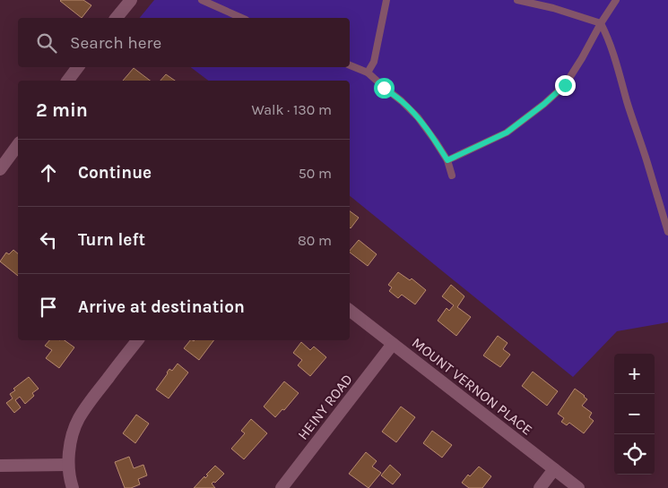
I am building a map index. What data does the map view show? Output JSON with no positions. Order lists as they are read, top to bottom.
{
  "streets": {
    "street": ["MOUNT VERNON PLACE", "HEINY ROAD"]
  },
  "crossings": [
    ["MOUNT VERNON PLACE", "HEINY ROAD"]
  ],
  "page": {
    "search": "Search here",
    "heading": ["2 min", "Walk · 130 m"],
    "list": [
      ["Continue", "50 m"],
      ["Turn left", "80 m"],
      "Arrive at destination"
    ],
    "map_buttons": ["+", "−"]
  }
}
